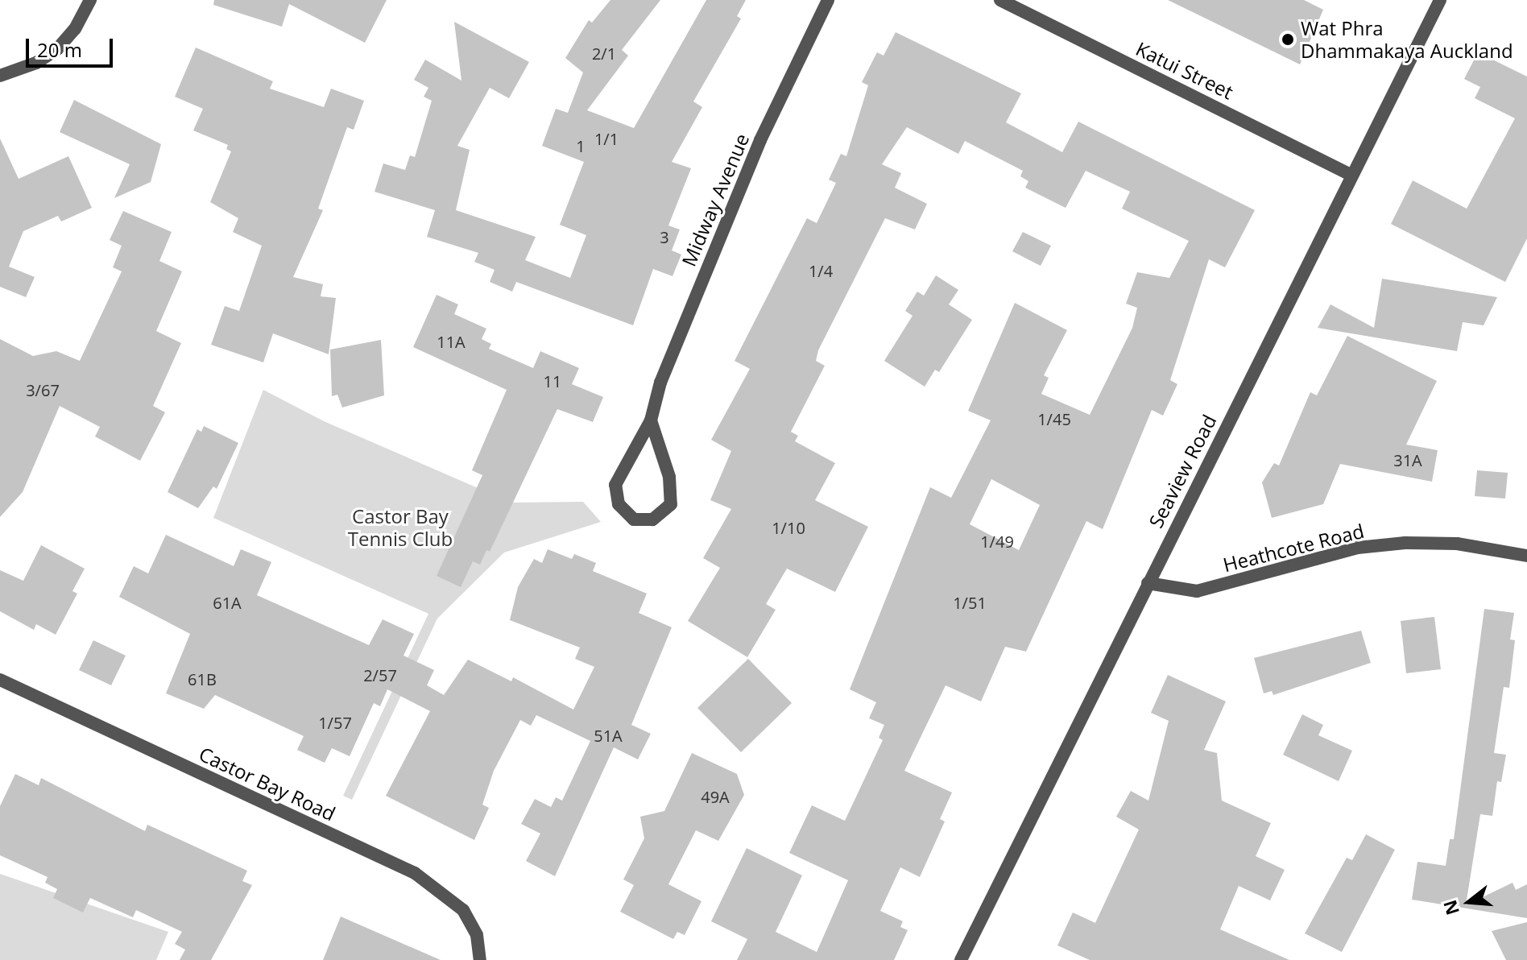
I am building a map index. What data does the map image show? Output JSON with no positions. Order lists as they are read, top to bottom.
{
  "streets": {
    "street": [
      "Katui Street",
      "Midway Avenue",
      "Seaview Road",
      "Heathcote Road",
      "Castor Bay Road"
    ]
  },
  "crossings": [
    ["Katui Street", "Seaview Road"],
    ["Seaview Road", "Heathcote Road"]
  ],
  "parks": ["Castor Bay Tennis Club"],
  "places": ["Wat Phra Dhammakaya Auckland"],
  "house_numbers": [
    "2/1",
    "1/1",
    "1",
    "3",
    "1/4",
    "11A",
    "11",
    "3/67",
    "1/45",
    "31A",
    "1/10",
    "1/49",
    "61A",
    "1/51",
    "2/57",
    "61B",
    "1/57",
    "51A",
    "49A"
  ],
  "scale_bar": "20 m",
  "north": "left"
}
